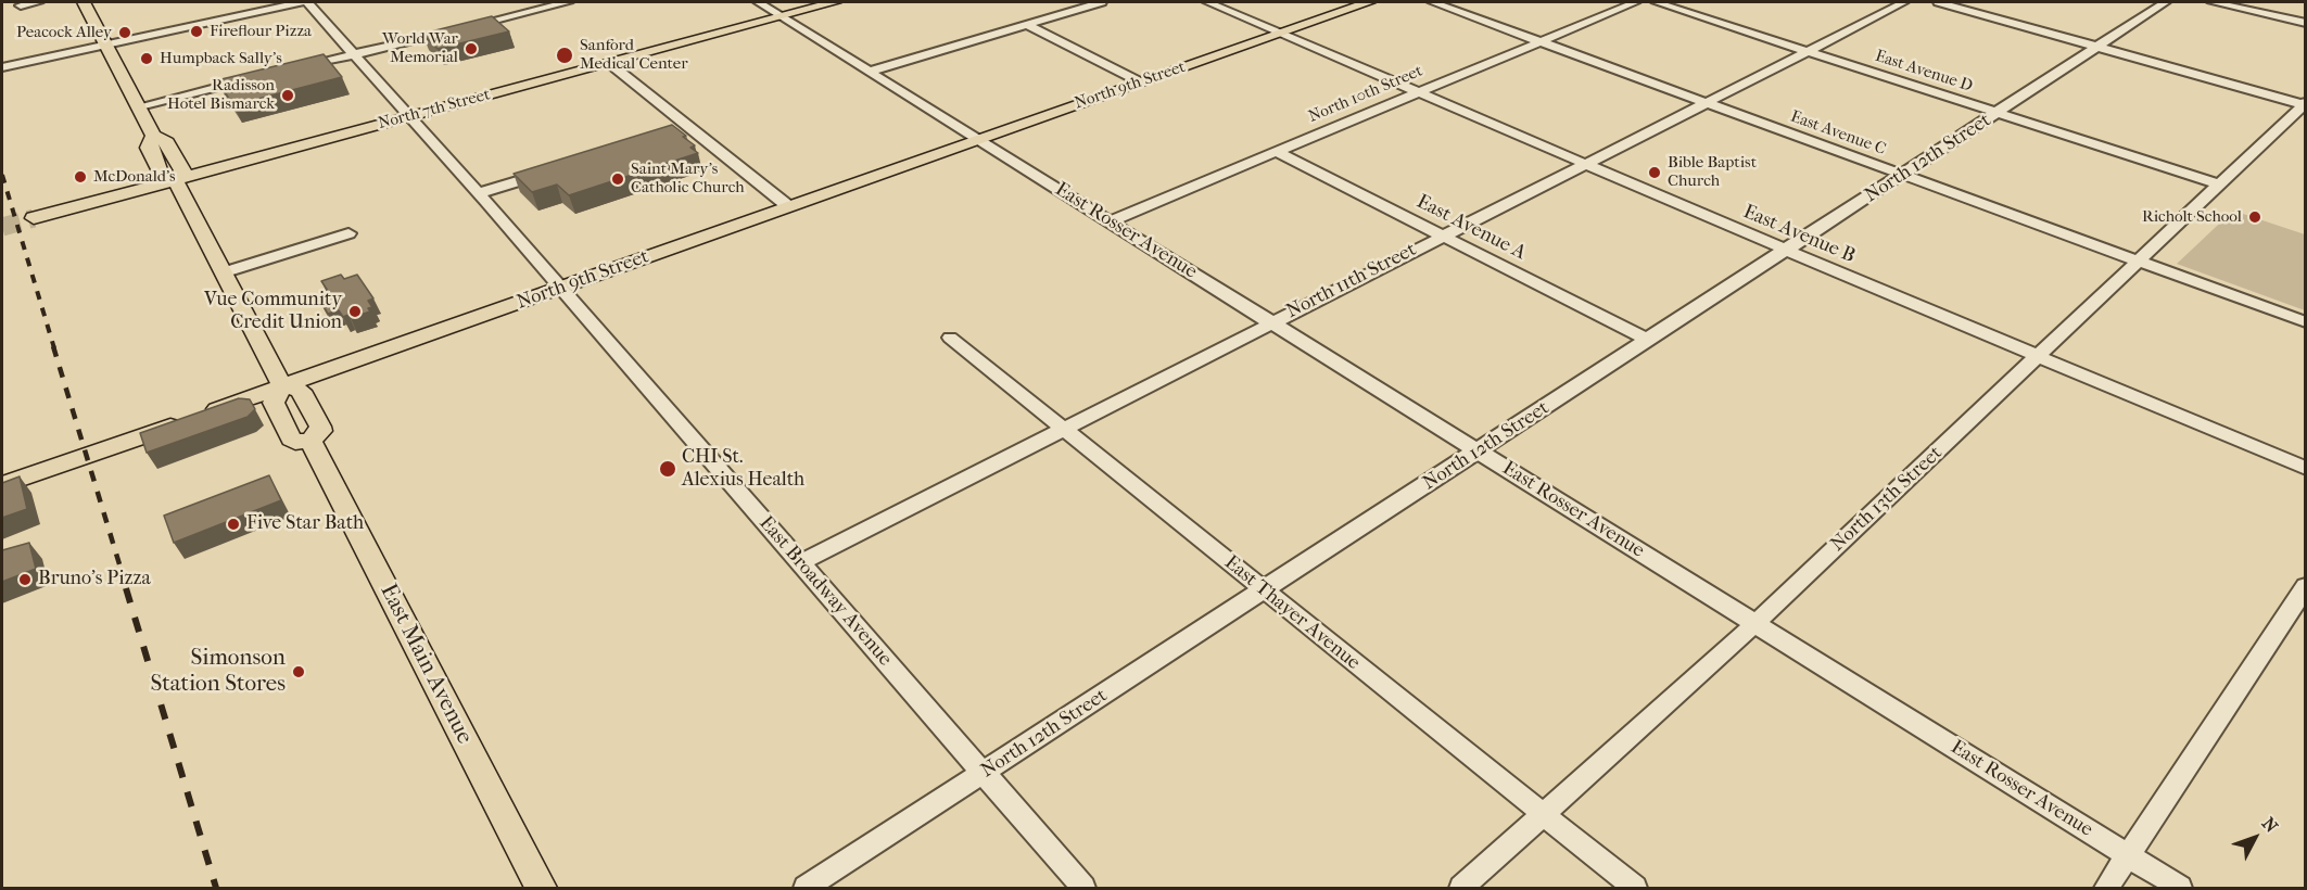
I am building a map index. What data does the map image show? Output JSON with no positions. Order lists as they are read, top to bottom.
{
  "streets": {
    "main road": ["North 9th Street", "North 7th Street", "East Main Avenue"],
    "street": [
      "East Avenue D",
      "North 10th Street",
      "East Avenue C",
      "North 12th Street",
      "East Avenue A",
      "East Rosser Avenue",
      "East Avenue B",
      "North 11th Street",
      "North 13th Street",
      "East Broadway Avenue",
      "East Thayer Avenue"
    ]
  },
  "crossings": [
    ["East Avenue D", "North 12th Street"],
    ["East Avenue D", "North 11th Street"],
    ["East Avenue D", "North 13th Street"],
    ["North 9th Street", "East Rosser Avenue"],
    ["North 9th Street", "East Avenue B"],
    ["North 9th Street", "East Broadway Avenue"],
    ["North 10th Street", "East Avenue C"],
    ["North 10th Street", "East Avenue A"],
    ["North 10th Street", "East Rosser Avenue"],
    ["North 10th Street", "East Avenue B"],
    ["North 7th Street", "East Rosser Avenue"],
    ["North 7th Street", "East Broadway Avenue"],
    ["East Avenue C", "North 12th Street"],
    ["East Avenue C", "North 11th Street"],
    ["East Avenue C", "North 13th Street"],
    ["North 12th Street", "East Avenue A"],
    ["North 12th Street", "East Rosser Avenue"],
    ["North 12th Street", "East Avenue B"],
    ["North 12th Street", "East Broadway Avenue"],
    ["North 12th Street", "East Thayer Avenue"],
    ["East Avenue A", "North 11th Street"],
    ["East Rosser Avenue", "North 11th Street"],
    ["East Rosser Avenue", "North 13th Street"],
    ["East Avenue B", "North 11th Street"],
    ["East Avenue B", "North 13th Street"],
    ["North 11th Street", "East Broadway Avenue"],
    ["North 11th Street", "East Thayer Avenue"],
    ["North 13th Street", "East Thayer Avenue"]
  ],
  "places": [
    "Fireflour Pizza",
    "Peacock Alley",
    "World War Memorial",
    "Sanford Medical Center",
    "Humpback Sally's",
    "Radisson Hotel Bismarck",
    "Bible Baptist Church",
    "McDonald's",
    "Saint Mary's Catholic Church",
    "Richolt School",
    "Vue Community Credit Union",
    "CHI St. Alexius Health",
    "Five Star Bath",
    "Bruno's Pizza",
    "Simonson Station Stores"
  ],
  "north": "top right"
}
